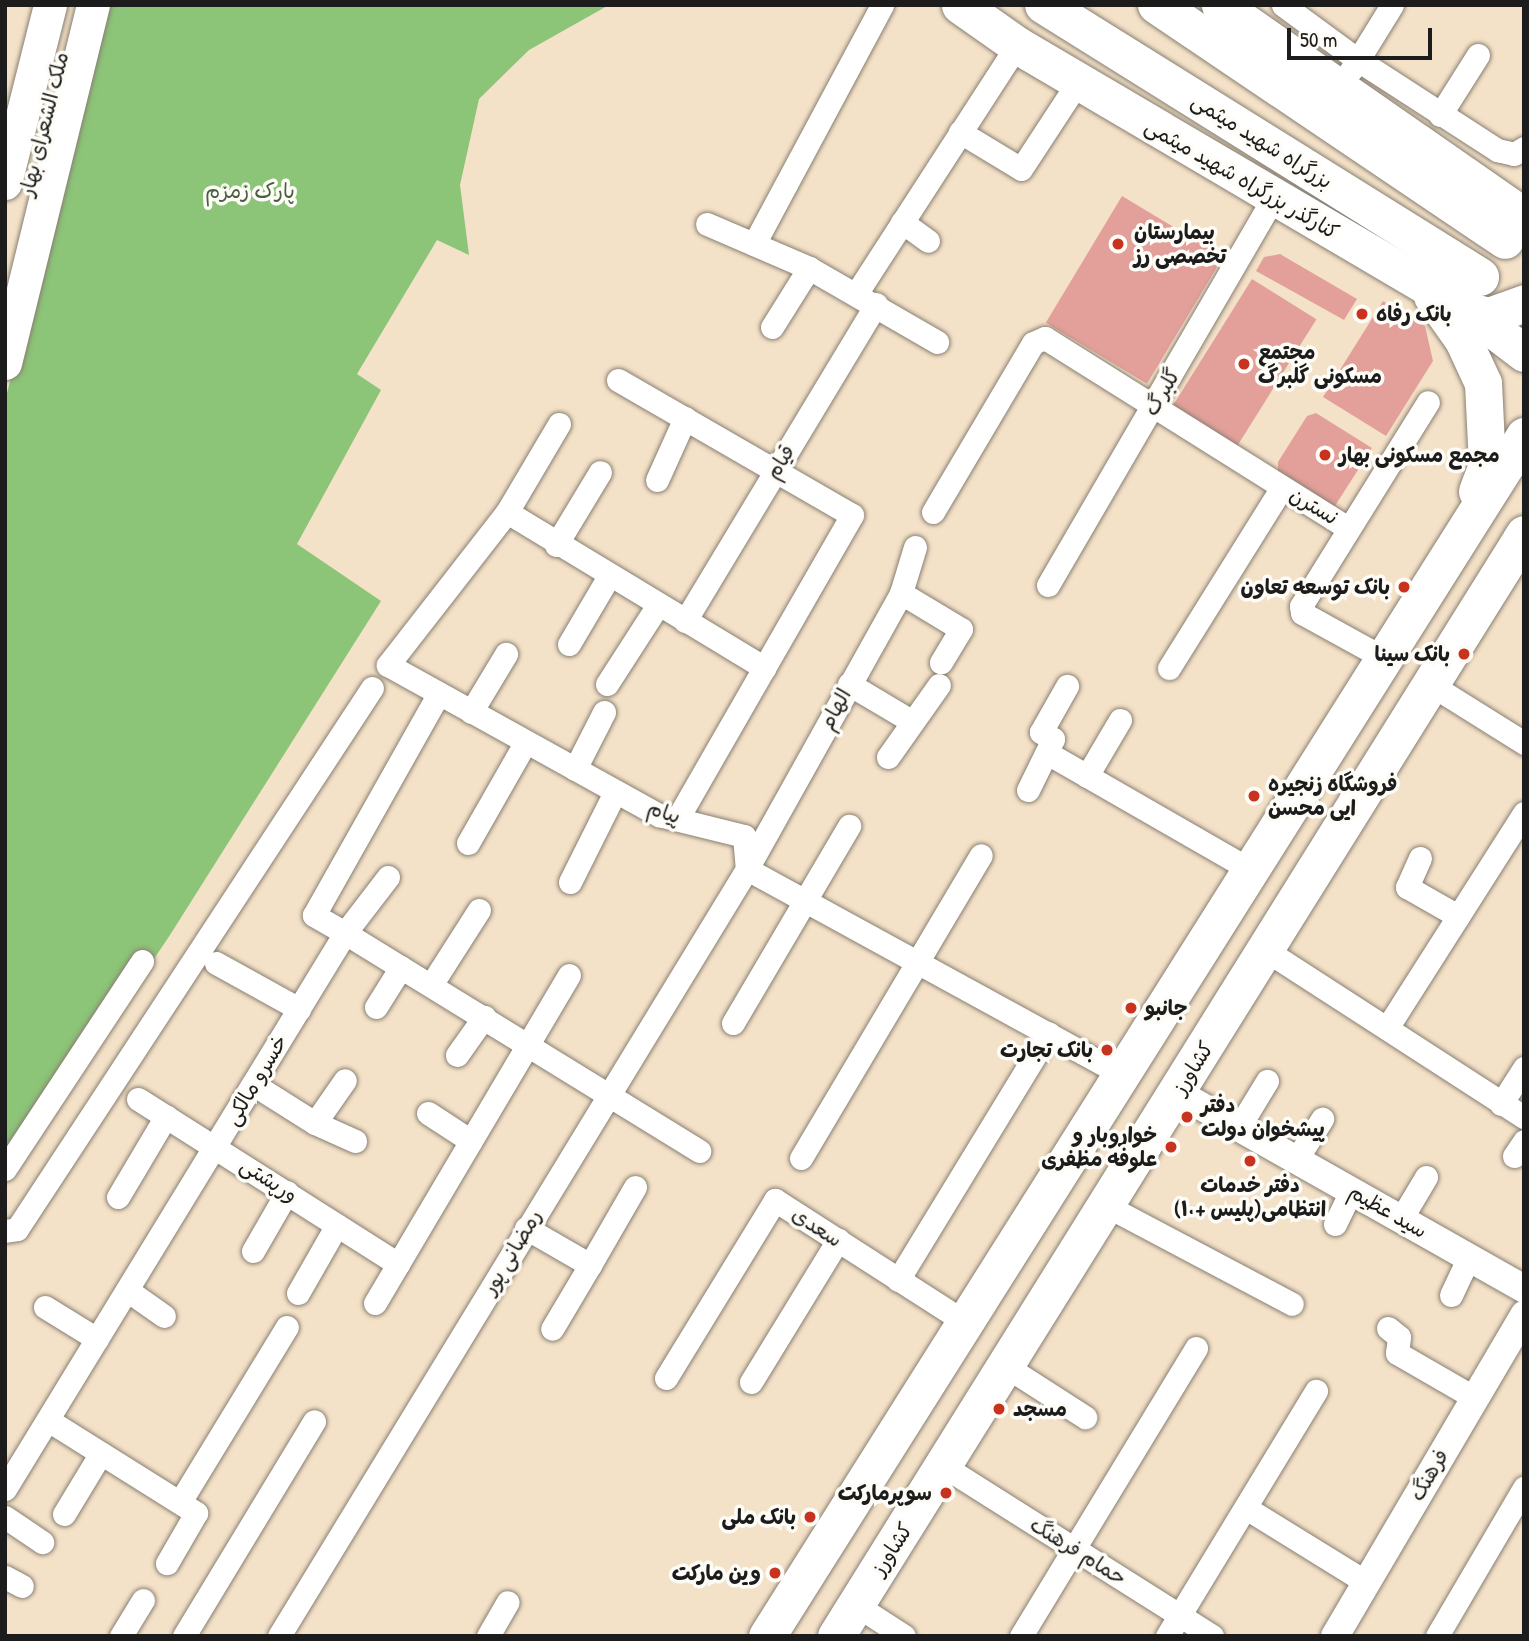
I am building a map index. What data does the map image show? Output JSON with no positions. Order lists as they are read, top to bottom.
{
  "streets": {
    "highway": ["بزرگراه شهید میثمی"],
    "main road": ["ملک الشعرای بهار", "کنارگذر بزرگراه شهید میثمی", "کشاورز"],
    "street": [
      "گلبرگ",
      "قیام",
      "نسترن",
      "الهام",
      "پیام",
      "خسرو مالکی",
      "ورپشتی",
      "سید عظیم",
      "سعدی",
      "رمضانی پور",
      "فرهنگ",
      "حمام فرهنگ"
    ]
  },
  "crossings": [
    ["بزرگراه شهید میثمی", "کنارگذر بزرگراه شهید میثمی"],
    ["کنارگذر بزرگراه شهید میثمی", "گلبرگ"],
    ["کنارگذر بزرگراه شهید میثمی", "قیام"],
    ["گلبرگ", "نسترن"],
    ["الهام", "پیام"],
    ["الهام", "رمضانی پور"],
    ["پیام", "رمضانی پور"],
    ["کشاورز", "سید عظیم"],
    ["کشاورز", "حمام فرهنگ"],
    ["خسرو مالکی", "ورپشتی"]
  ],
  "parks": ["پارک زمزم"],
  "places": [
    "بیمارستان تخصصی رز",
    "بانک رفاه",
    "مجتمع مسکونی گلبرگ",
    "مجمع مسکونی بهار",
    "بانک توسعه تعاون",
    "بانک سینا",
    "فروشگاه زنجیره ایی محسن",
    "جانبو",
    "بانک تجارت",
    "دفتر پیشخوان دولت",
    "خواروبار و علوفه مظفری",
    "دفتر خدمات انتظامی(پلیس +۱۰)",
    "مسجد",
    "سوپرمارکت",
    "بانک ملی",
    "وین مارکت"
  ],
  "scale_bar": "50 m"
}
